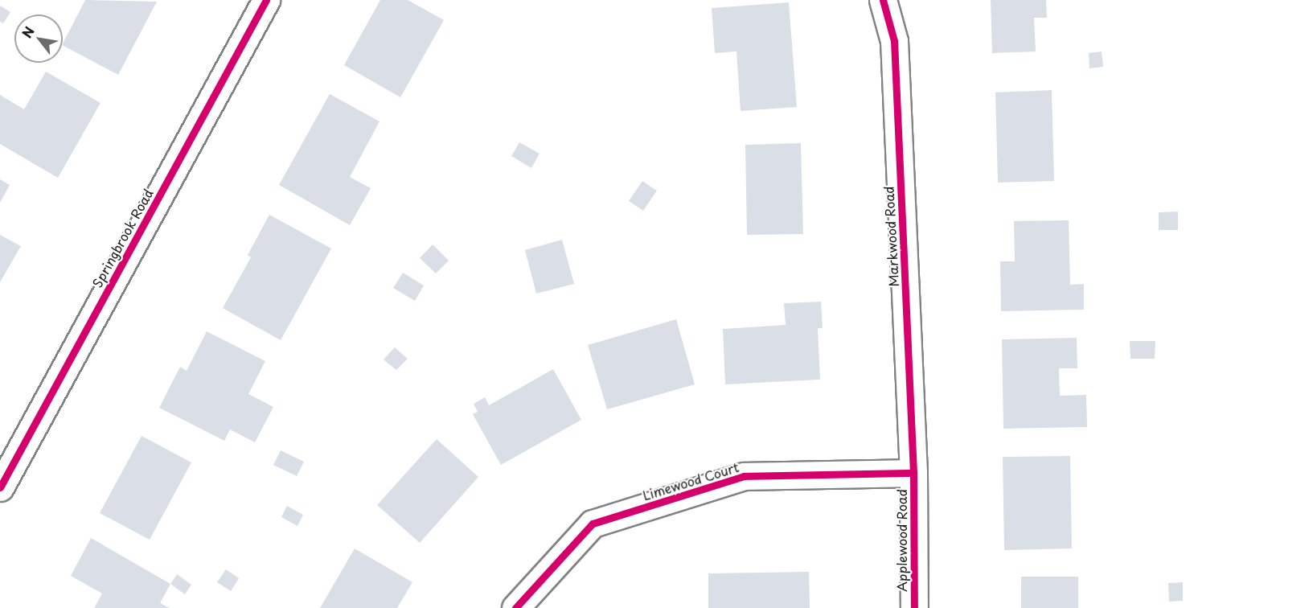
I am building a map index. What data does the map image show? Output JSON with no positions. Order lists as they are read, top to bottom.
{
  "streets": {
    "street": [
      "Markwood Road",
      "Springbrook Road",
      "Limewood Court",
      "Applewood Road"
    ]
  },
  "crossings": [
    ["Markwood Road", "Limewood Court"],
    ["Markwood Road", "Applewood Road"],
    ["Limewood Court", "Applewood Road"]
  ],
  "north": "top left"
}
